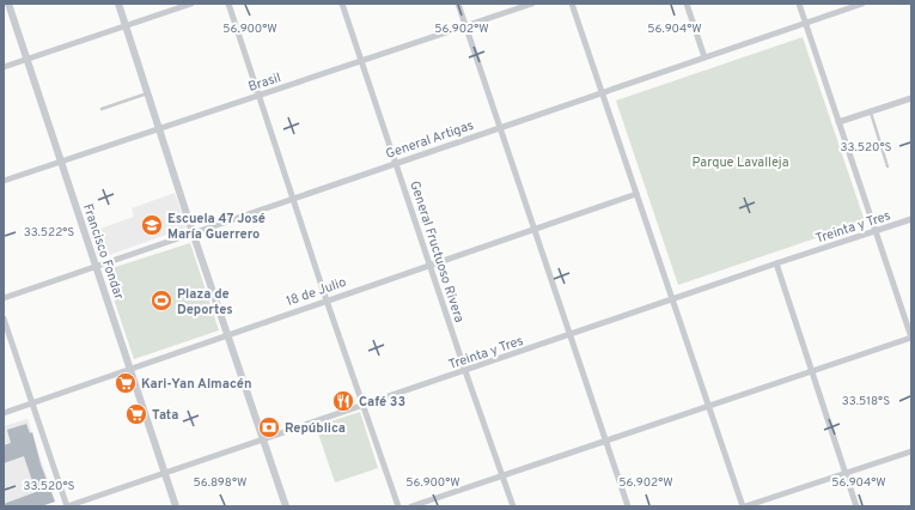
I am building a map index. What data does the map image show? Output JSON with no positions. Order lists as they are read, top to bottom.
{
  "streets": {
    "street": [
      "Brasil",
      "General Artigas",
      "Treinta y Tres",
      "Francisco Fondar",
      "General Fructuoso Rivera",
      "18 de Julio"
    ]
  },
  "crossings": [
    ["Brasil", "Francisco Fondar"],
    ["Brasil", "General Fructuoso Rivera"],
    ["General Artigas", "Francisco Fondar"],
    ["General Artigas", "General Fructuoso Rivera"],
    ["Treinta y Tres", "Francisco Fondar"],
    ["Treinta y Tres", "General Fructuoso Rivera"],
    ["Francisco Fondar", "18 de Julio"],
    ["General Fructuoso Rivera", "18 de Julio"]
  ],
  "parks": ["Parque Lavalleja"],
  "places": {
    "school or university": ["Escuela 47 José María Guerrero"],
    "sports": ["Plaza de Deportes"],
    "supermarket": ["Kari-Yan Almacén", "Tata"],
    "restaurant": ["Café 33"],
    "bank": ["República"]
  },
  "coordinates": [
    "56.900°W",
    "56.902°W",
    "56.904°W",
    "33.520°S",
    "33.522°S",
    "33.518°S",
    "56.898°W"
  ]
}
